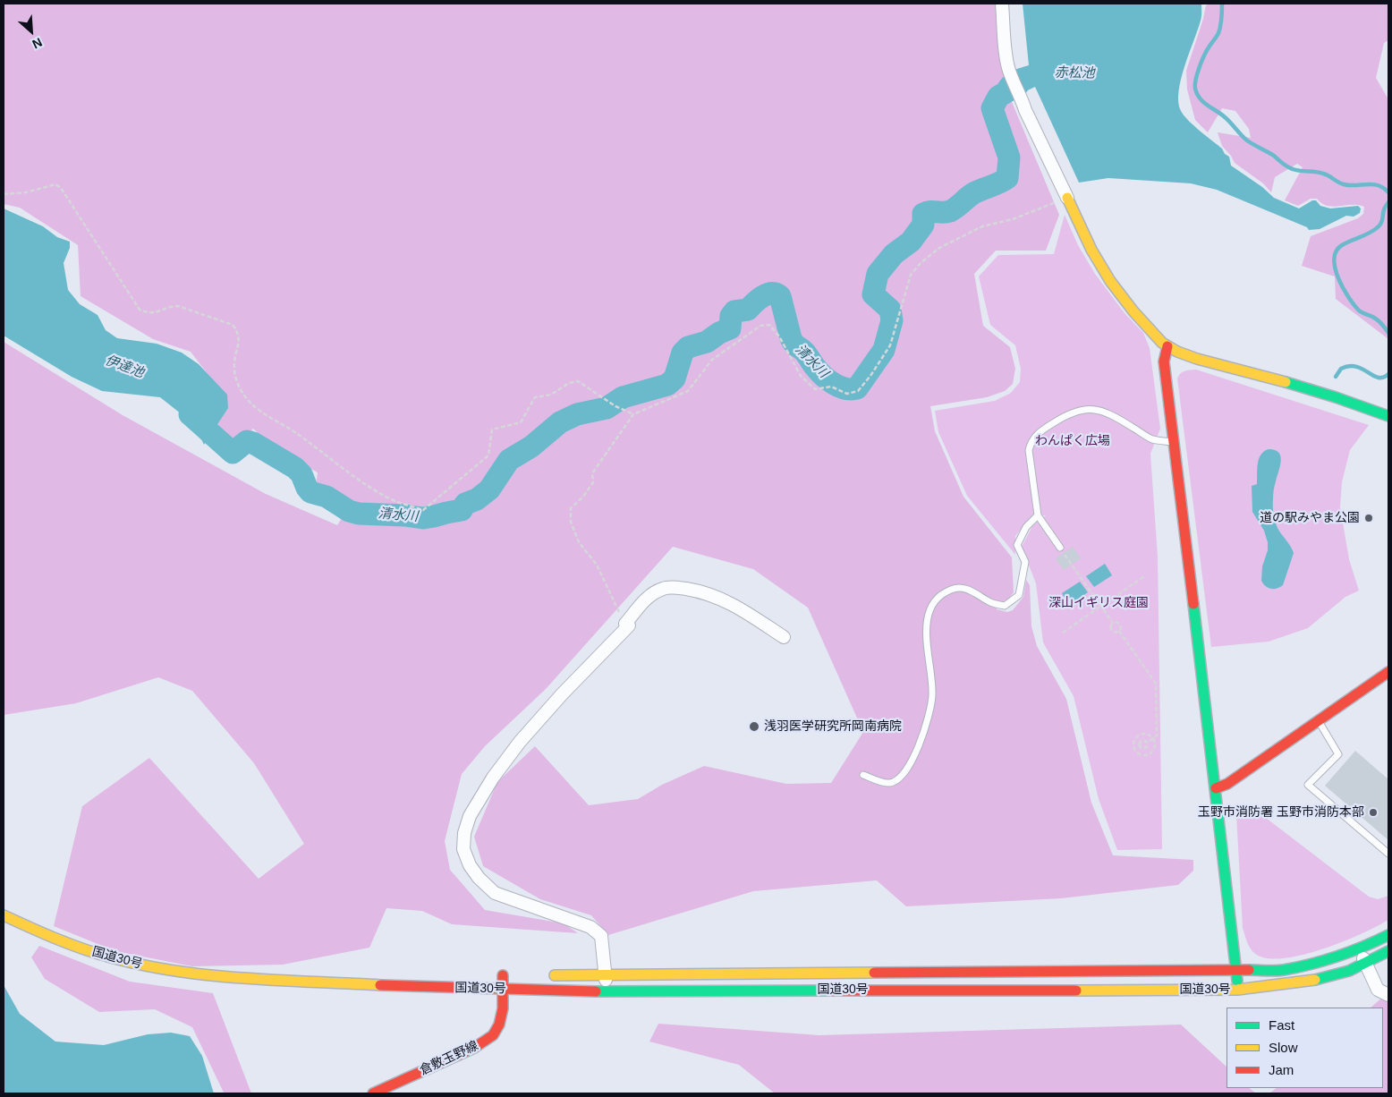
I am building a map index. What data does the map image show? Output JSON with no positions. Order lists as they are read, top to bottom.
{
  "streets": {
    "main road": ["国道30号", "倉敷玉野線"]
  },
  "crossings": [
    ["国道30号", "倉敷玉野線"]
  ],
  "water": ["赤松池", "清水川", "伊達池"],
  "parks": ["わんぱく広場", "深山イギリス庭園"],
  "places": ["道の駅みやま公園", "浅羽医学研究所岡南病院", "玉野市消防署 玉野市消防本部"],
  "legend": ["Fast", "Slow", "Jam"],
  "north": "bottom right"
}
